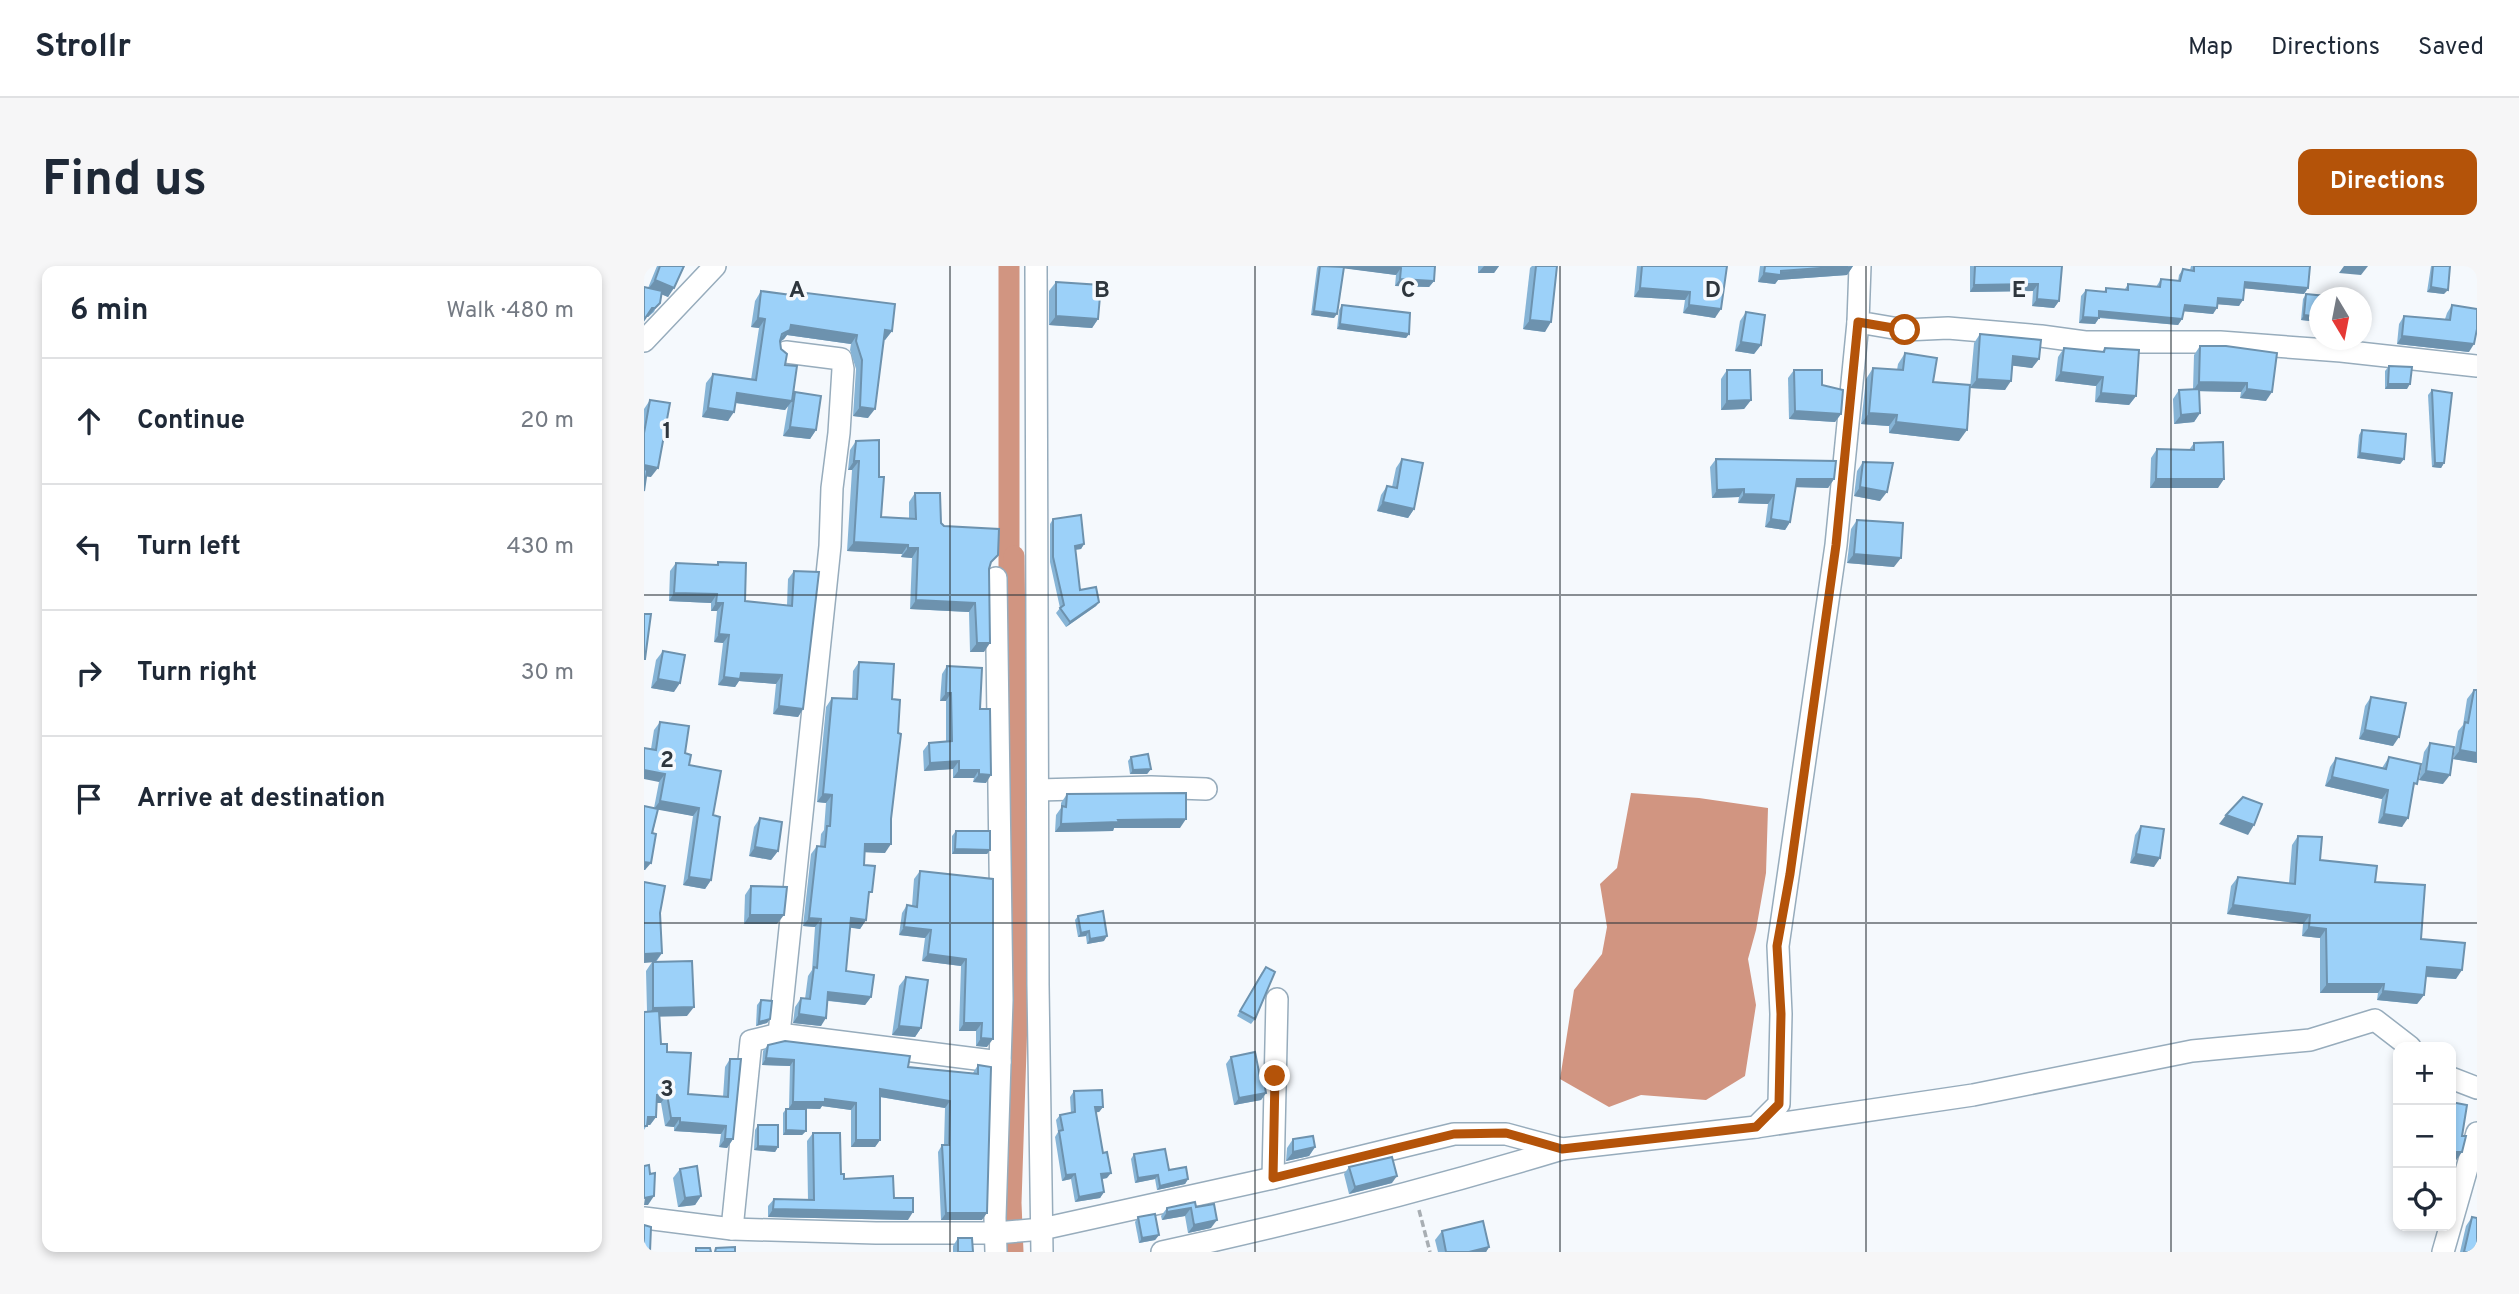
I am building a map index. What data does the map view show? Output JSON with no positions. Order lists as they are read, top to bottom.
{
  "north": "bottom",
  "page": {
    "header": "Strollr",
    "nav": ["Map", "Directions", "Saved"],
    "buttons": "Directions",
    "title": "Find us",
    "heading": ["6 min", "Walk · 480 m"],
    "list": [
      ["Continue", "20 m"],
      ["Turn left", "430 m"],
      ["Turn right", "30 m"],
      "Arrive at destination"
    ],
    "map_buttons": ["+", "−"]
  },
  "grid": {
    "columns": [
      "A",
      "B",
      "C",
      "D",
      "E"
    ],
    "rows": ["1", "2", "3"]
  }
}
